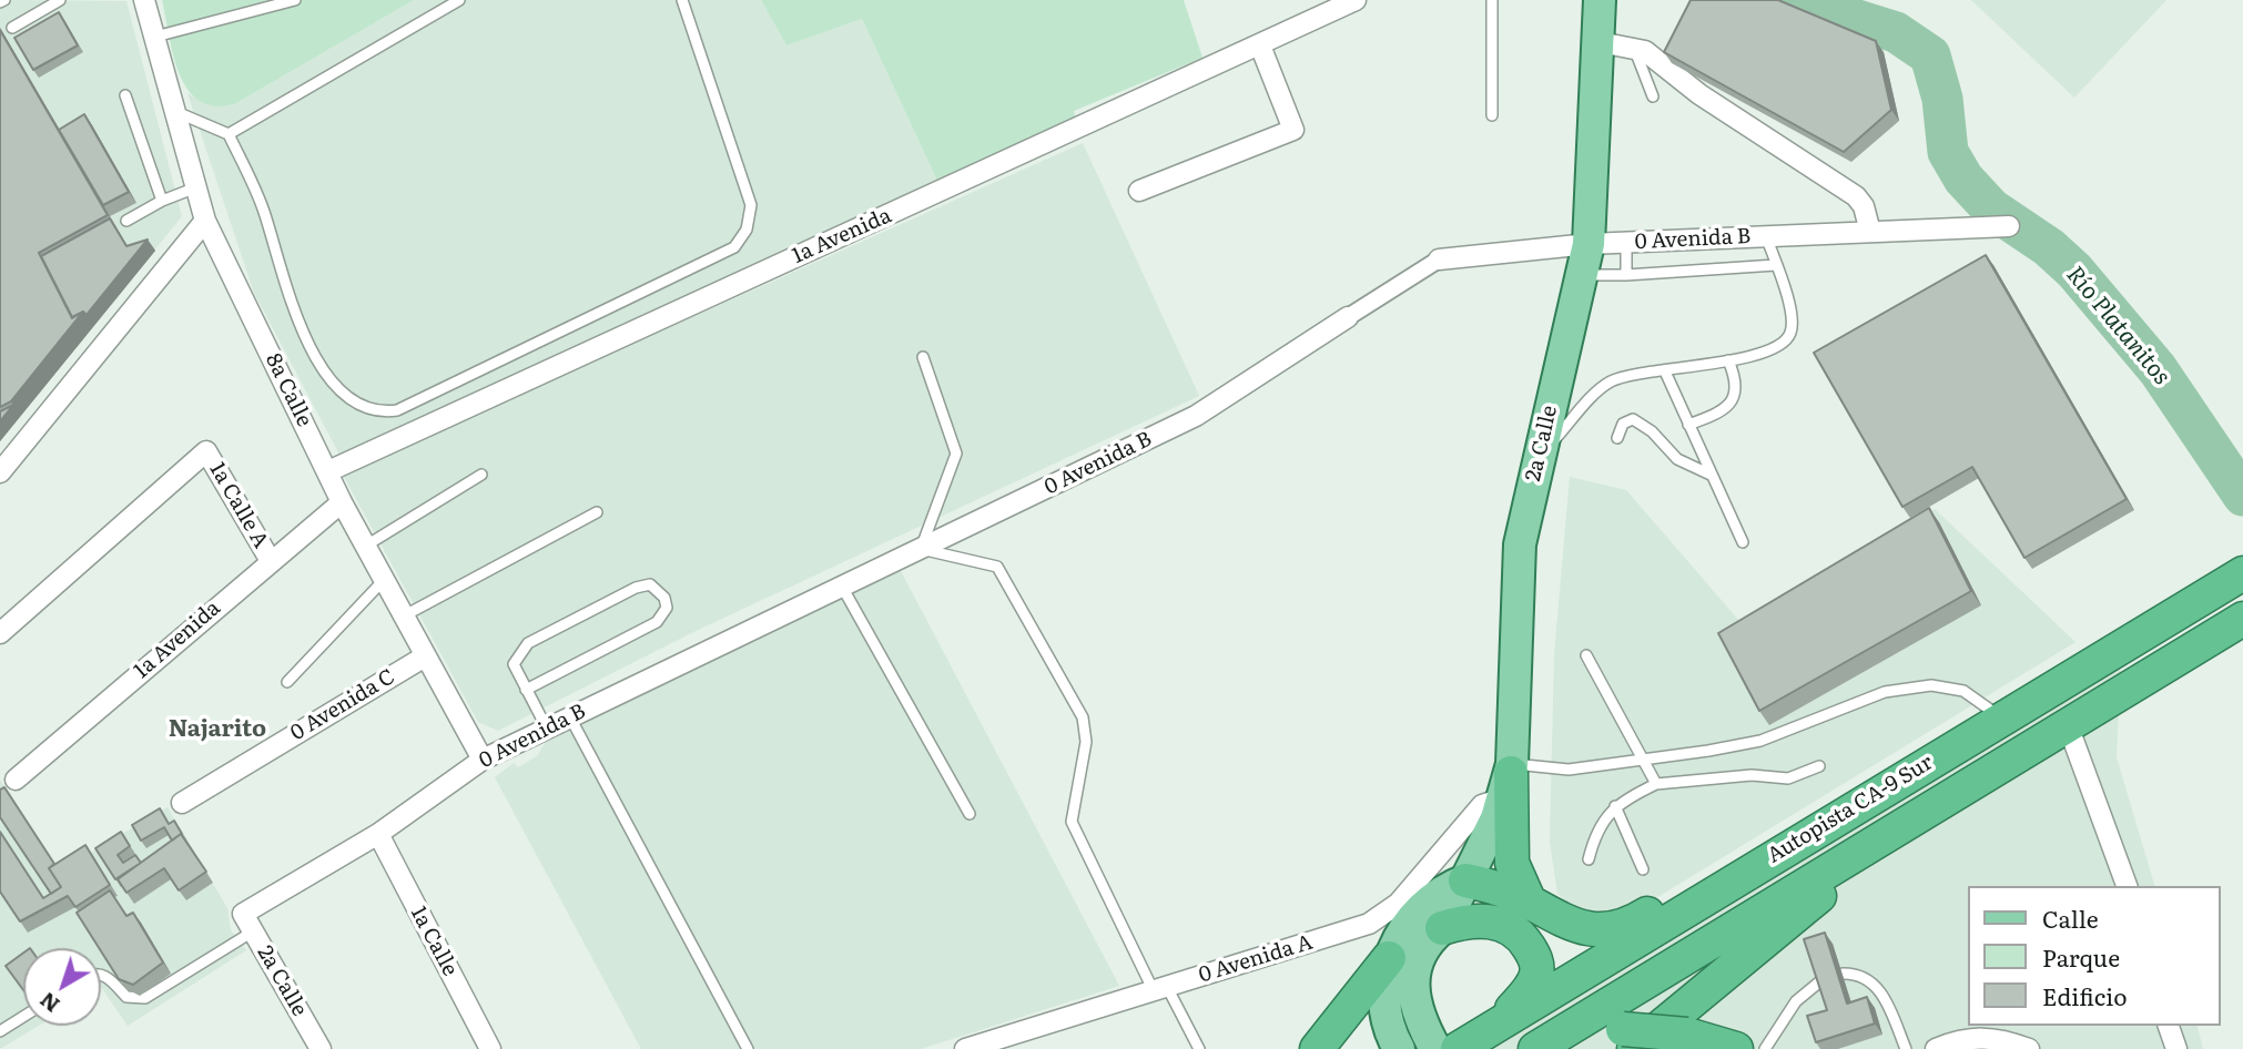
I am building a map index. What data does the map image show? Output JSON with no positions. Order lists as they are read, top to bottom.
{
  "streets": {
    "highway": ["Autopista CA-9 Sur"],
    "main road": ["2a Calle"],
    "street": [
      "1a Avenida",
      "0 Avenida B",
      "8a Calle",
      "1a Calle A",
      "0 Avenida C",
      "1a Calle",
      "0 Avenida A"
    ]
  },
  "crossings": [
    ["1a Avenida", "8a Calle"],
    ["1a Avenida", "1a Calle A"],
    ["0 Avenida B", "8a Calle"],
    ["0 Avenida B", "2a Calle"],
    ["0 Avenida B", "1a Calle"],
    ["8a Calle", "0 Avenida C"],
    ["2a Calle", "0 Avenida A"]
  ],
  "districts": ["Najarito"],
  "water": ["Río Platanitos"],
  "legend": ["Calle", "Parque", "Edificio"],
  "north": "bottom left"
}
